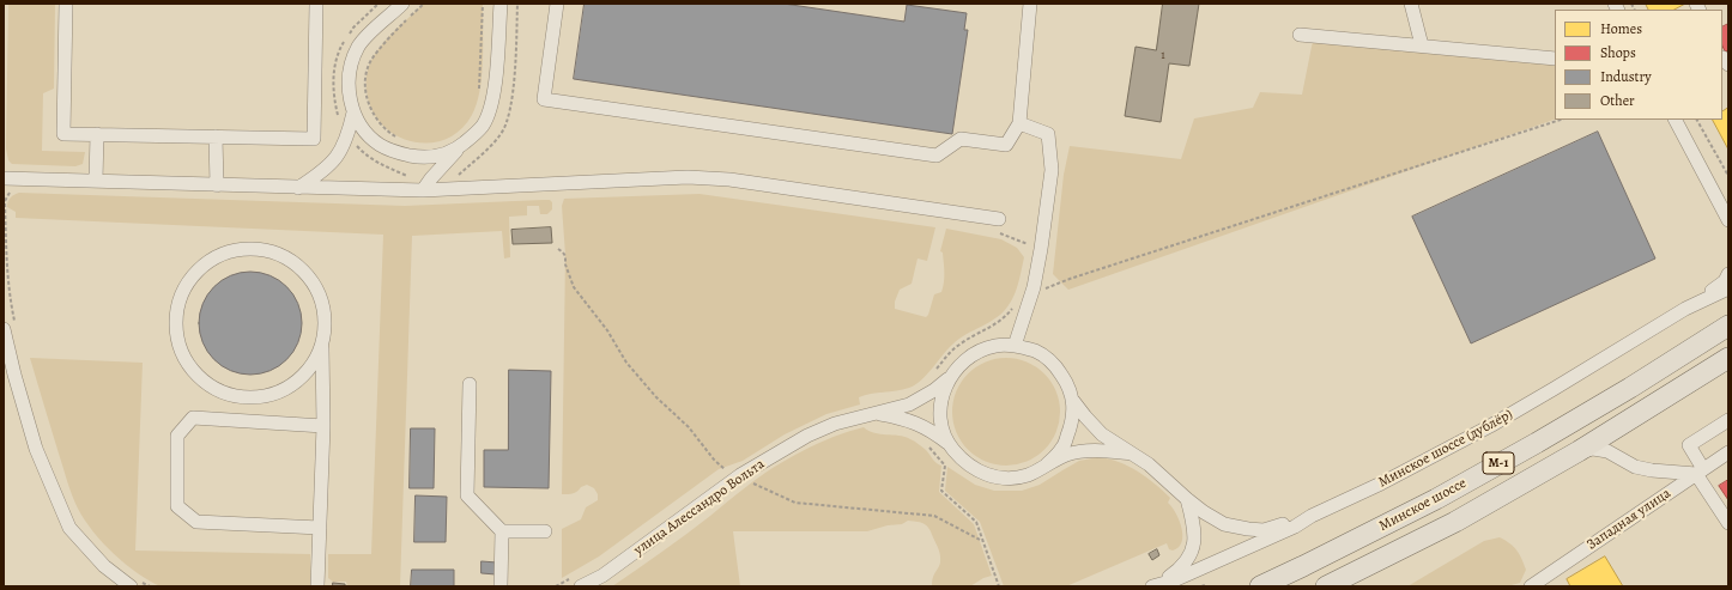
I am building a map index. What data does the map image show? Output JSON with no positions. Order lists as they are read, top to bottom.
{
  "streets": {
    "highway": ["М-1", "Минское шоссе"],
    "street": ["Минское шоссе (дублёр)", "улица Алессандро Вольта", "Западная улица"]
  },
  "house_numbers": ["1"],
  "legend": [
    "Homes",
    "Shops",
    "Industry",
    "Other"
  ]
}
